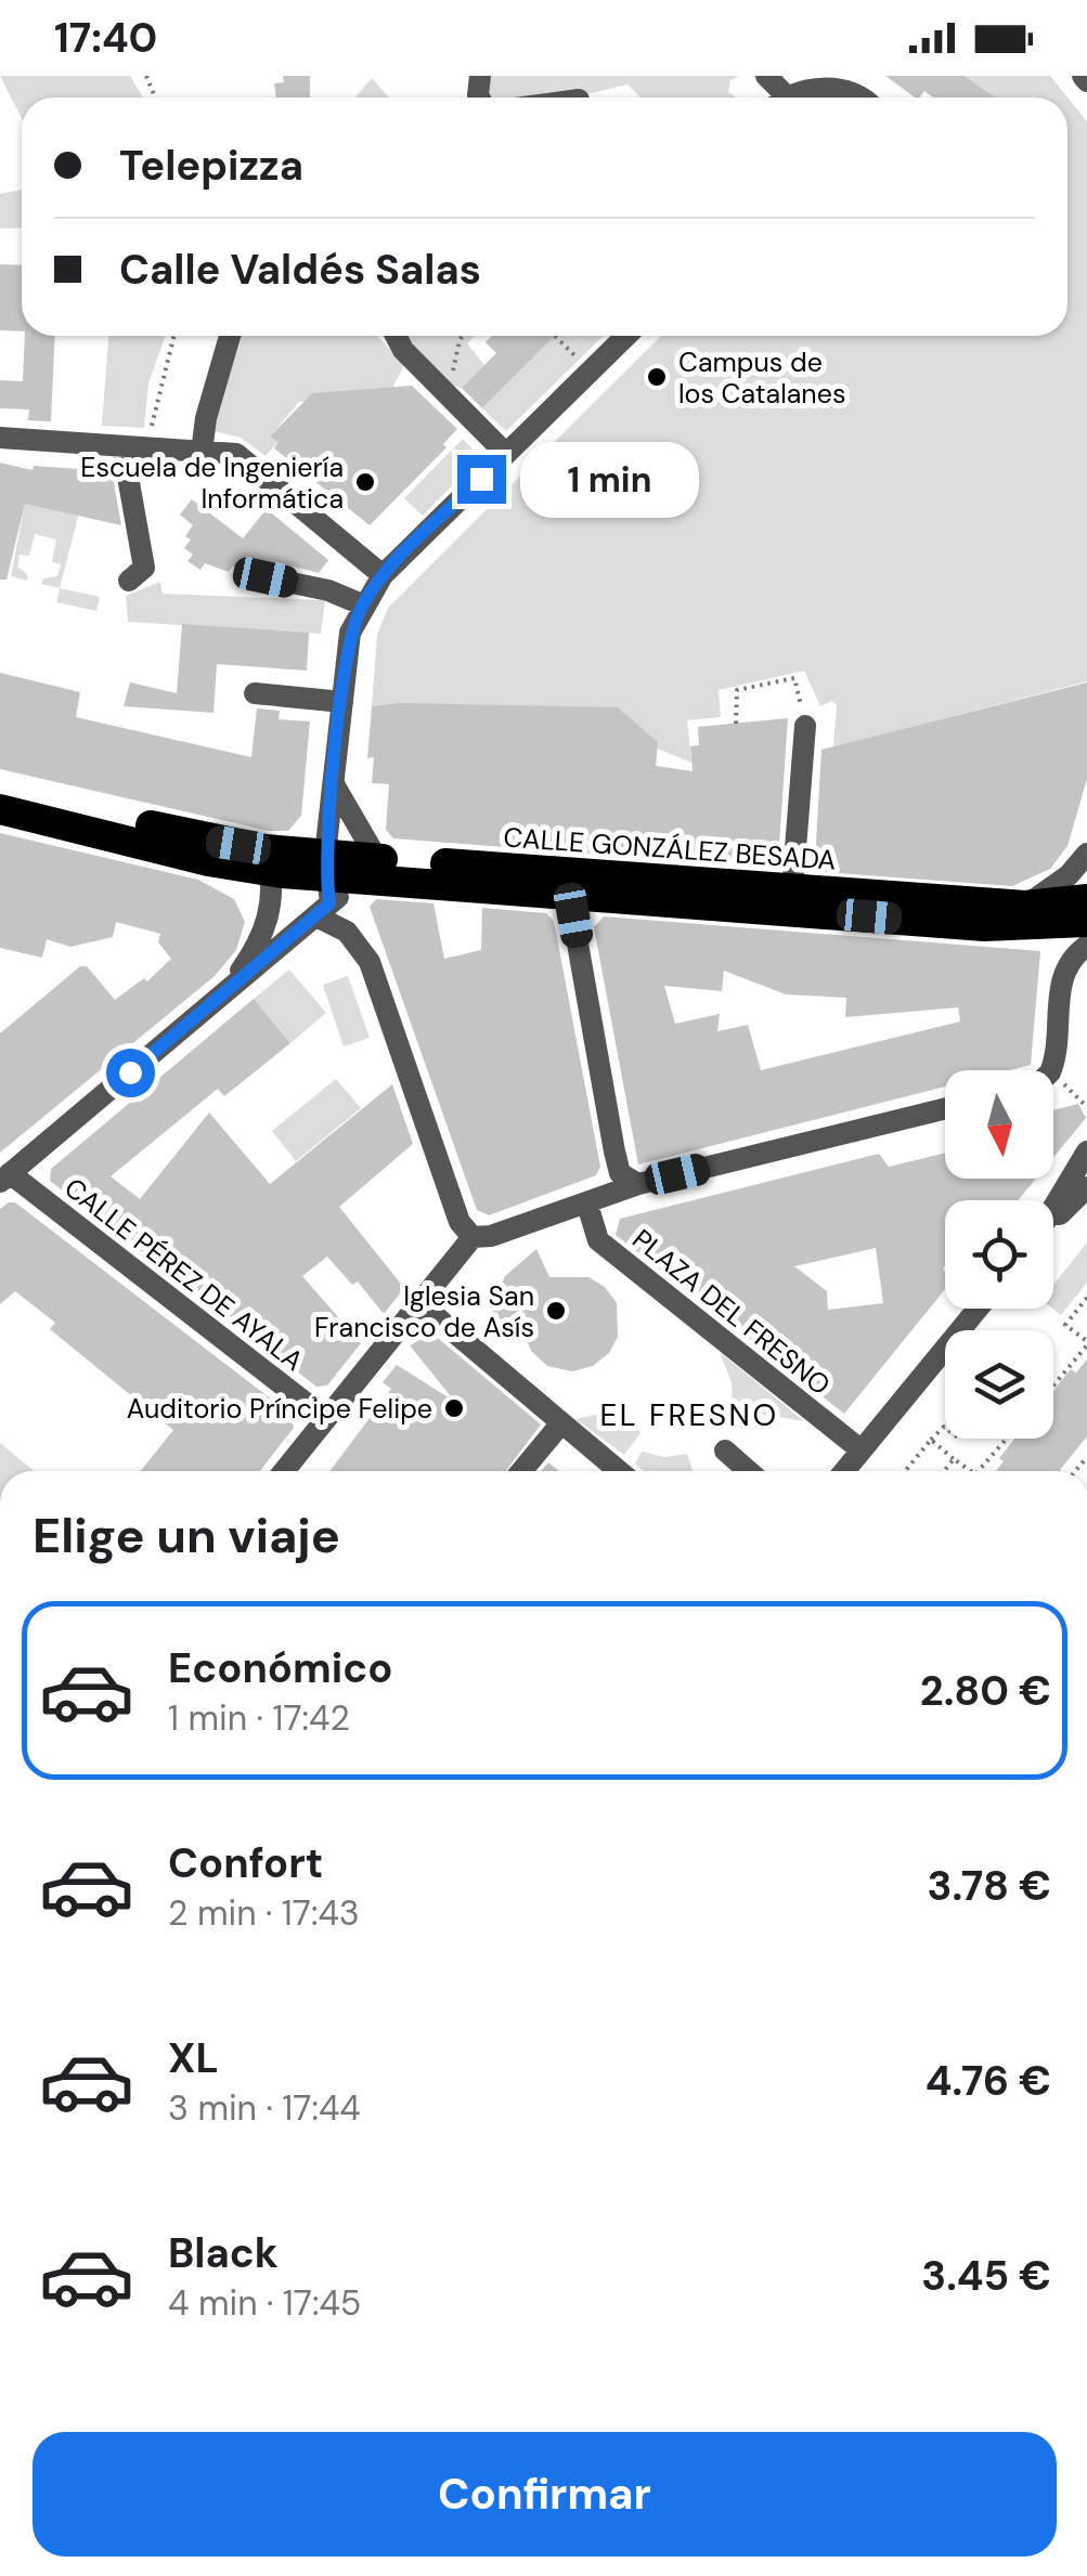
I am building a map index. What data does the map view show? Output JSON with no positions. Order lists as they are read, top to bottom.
{
  "streets": {
    "highway": ["CALLE GONZÁLEZ BESADA"],
    "street": ["CALLE PÉREZ DE AYALA", "PLAZA DEL FRESNO"]
  },
  "districts": ["EL FRESNO"],
  "places": [
    "Campus de los Catalanes",
    "Escuela de Ingeniería Informática",
    "Iglesia San Francisco de Asís",
    "Auditorio Príncipe Felipe"
  ],
  "north": "bottom",
  "page": {
    "status": "17:40",
    "banner": ["Telepizza", "Calle Valdés Salas"],
    "bubble": "1 min",
    "heading": "Elige un viaje",
    "list": [
      {
        "name": "Económico",
        "note": "1 min · 17:42",
        "value": "2.80 €"
      },
      {
        "name": "Confort",
        "note": "2 min · 17:43",
        "value": "3.78 €"
      },
      {
        "name": "XL",
        "note": "3 min · 17:44",
        "value": "4.76 €"
      },
      {
        "name": "Black",
        "note": "4 min · 17:45",
        "value": "3.45 €"
      }
    ],
    "buttons": "Confirmar"
  }
}
